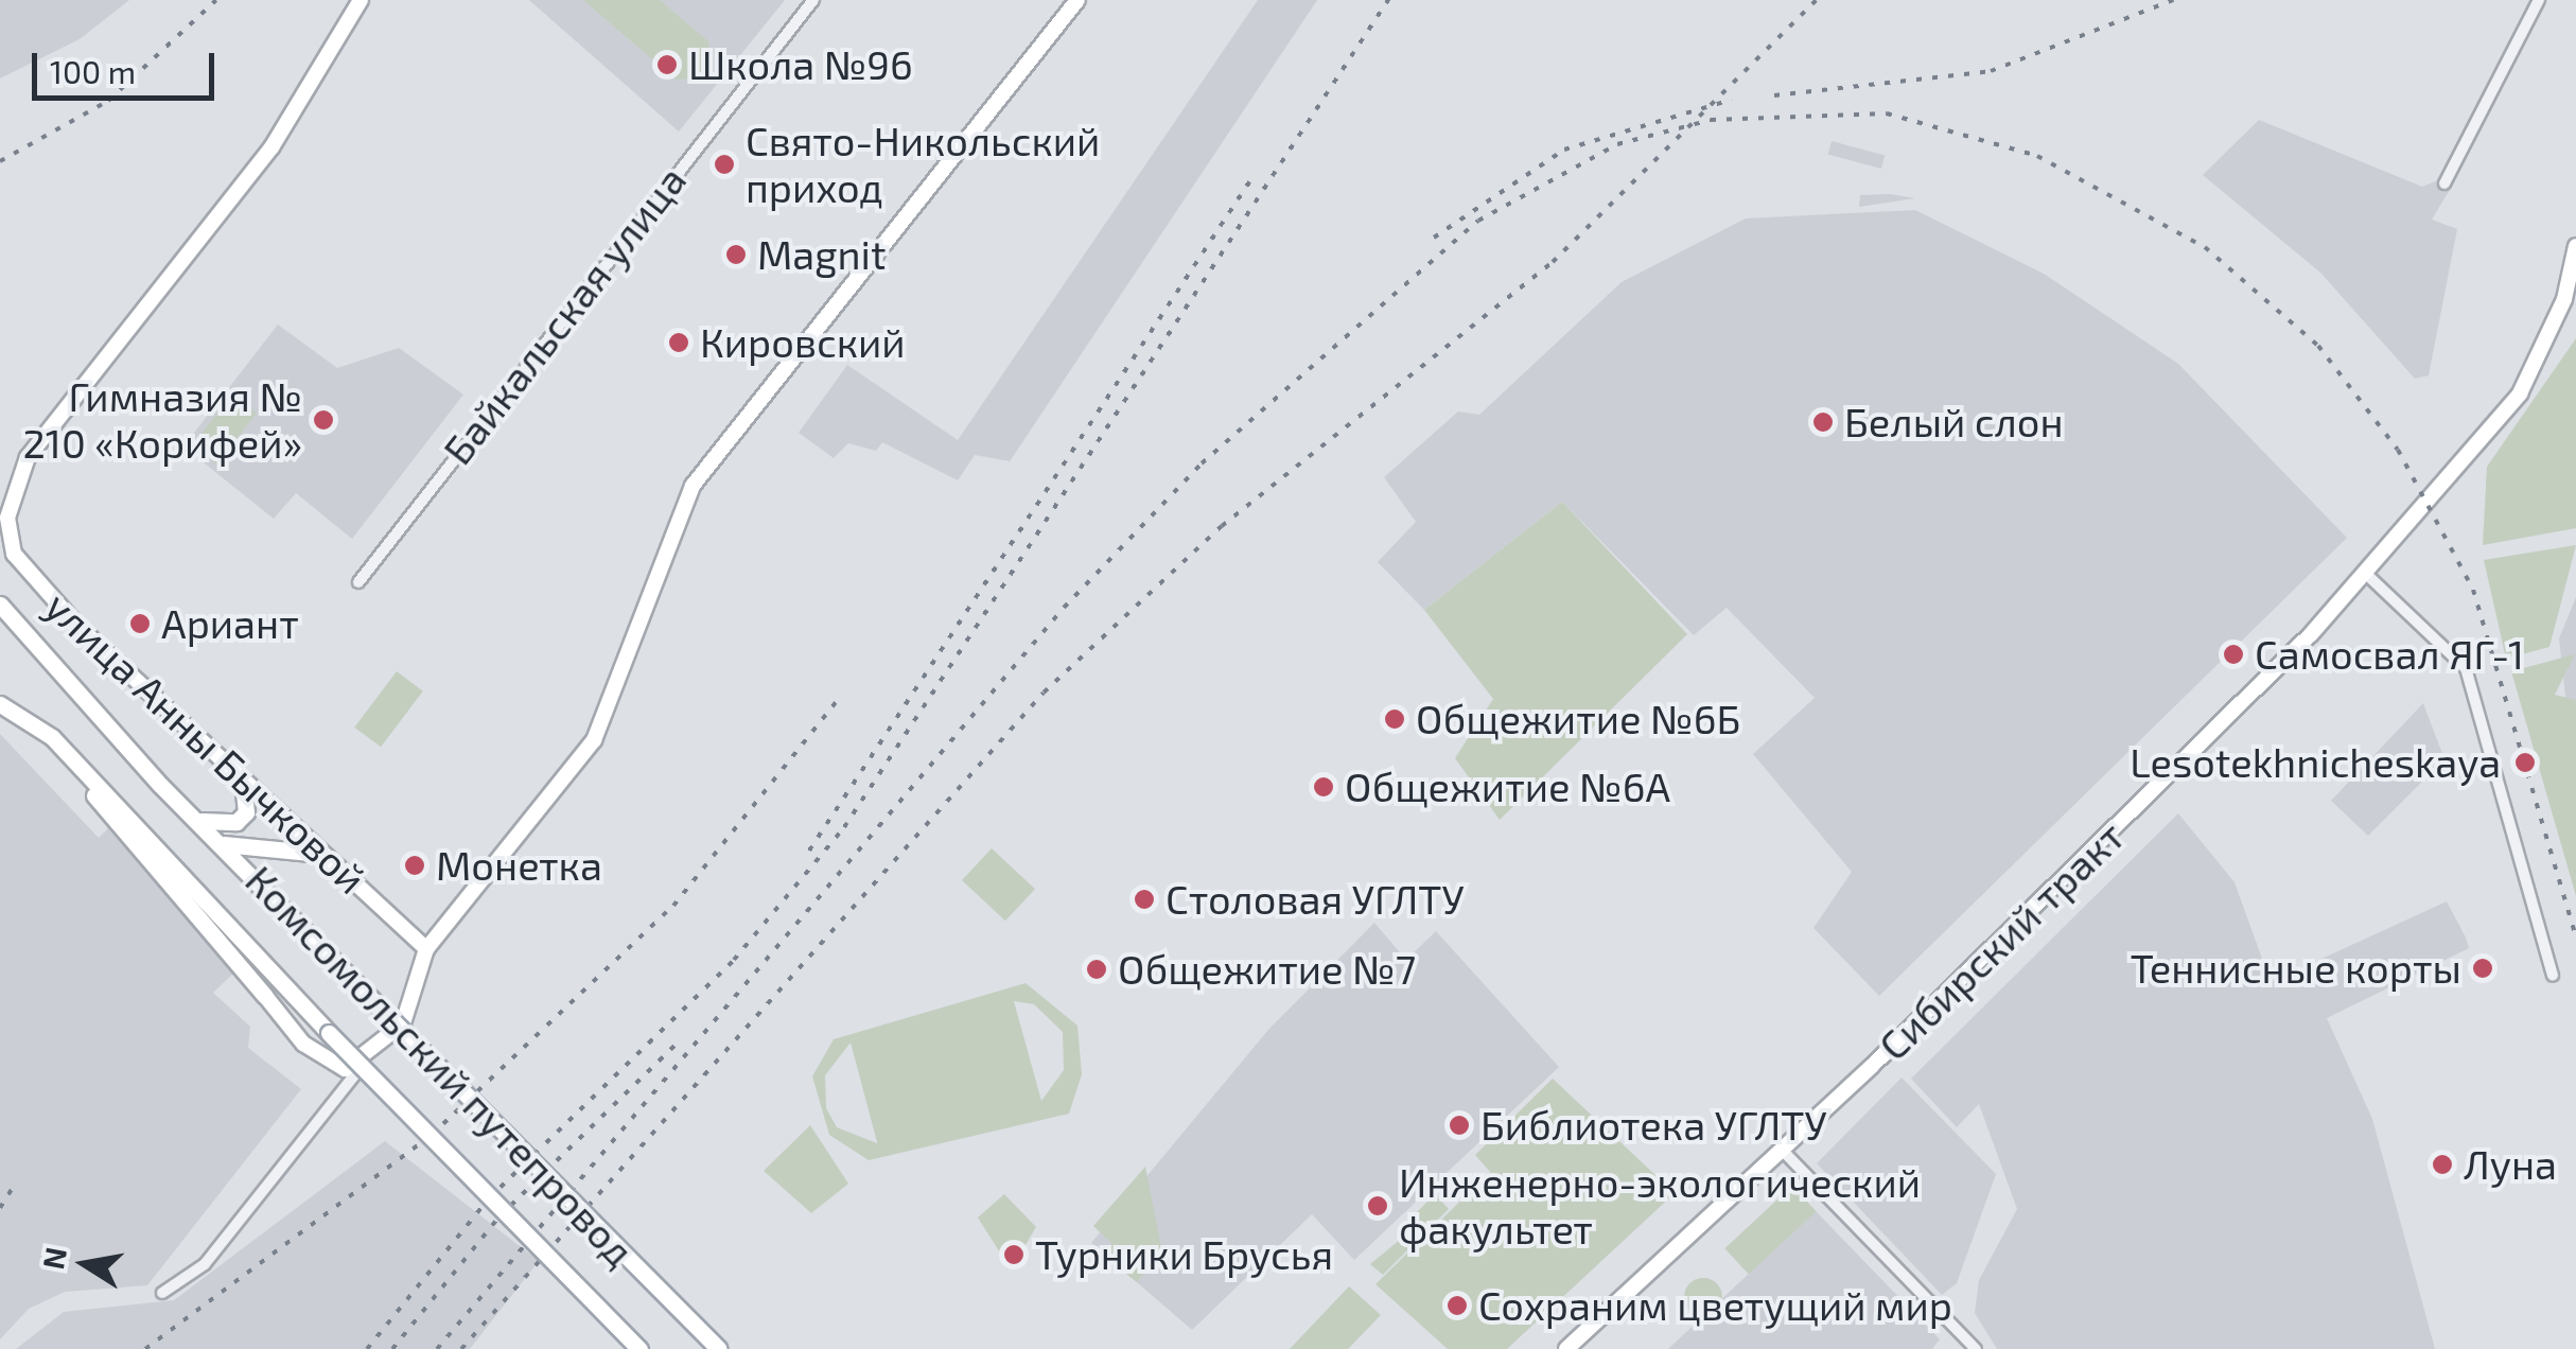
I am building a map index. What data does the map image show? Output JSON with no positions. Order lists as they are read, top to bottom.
{
  "streets": {
    "main road": ["Комсомольский путепровод"],
    "street": ["Байкальская улица", "улица Анны Бычковой", "Сибирский тракт"]
  },
  "places": [
    "Школа №96",
    "Свято-Никольский приход",
    "Magnit",
    "Кировский",
    "Гимназия № 210 «Корифей»",
    "Белый слон",
    "Ариант",
    "Самосвал ЯГ-1",
    "Общежитие №6Б",
    "Lesotekhnicheskaya",
    "Общежитие №6А",
    "Монетка",
    "Столовая УГЛТУ",
    "Теннисные корты",
    "Общежитие №7",
    "Библиотека УГЛТУ",
    "Луна",
    "Инженерно-экологический факультет",
    "Турники Брусья",
    "Сохраним цветущий мир"
  ],
  "scale_bar": "100 m",
  "north": "left"
}
